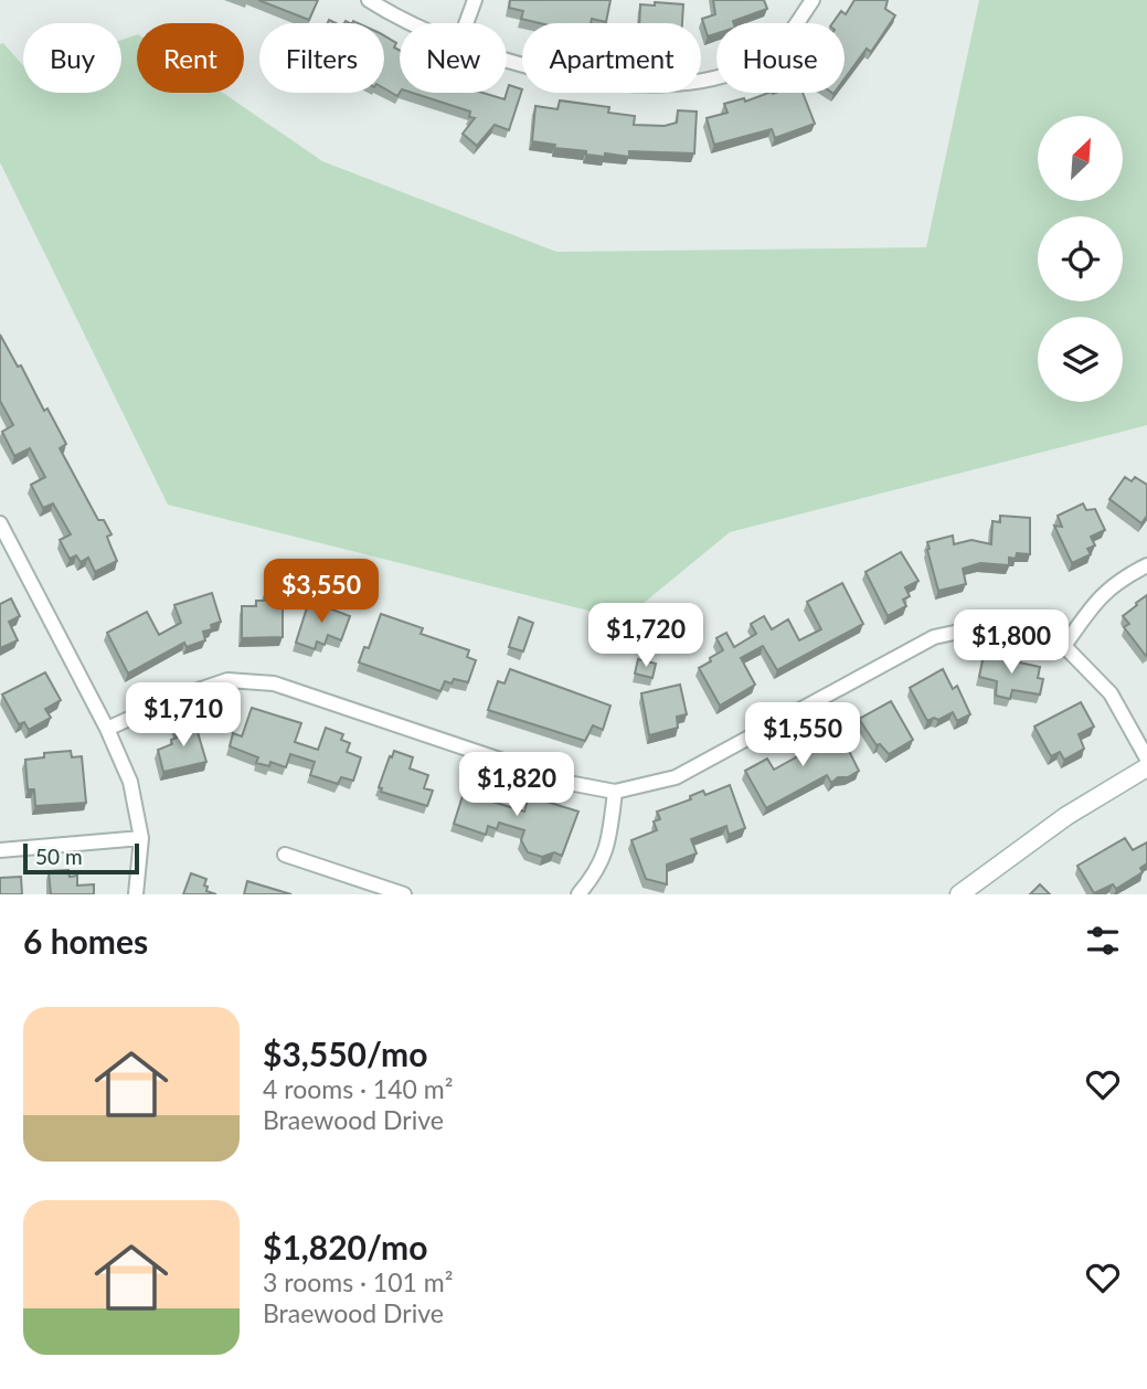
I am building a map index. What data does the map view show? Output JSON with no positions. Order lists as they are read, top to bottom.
{
  "scale_bar": "50 m",
  "north": "top right",
  "page": {
    "chip": [
      "Buy",
      "Rent",
      "Filters",
      "New",
      "Apartment",
      "House"
    ],
    "price": [
      "$3,550",
      "$1,720",
      "$1,800",
      "$1,710",
      "$1,550",
      "$1,820"
    ],
    "scale": "50 m",
    "heading": "6 homes",
    "list": [
      {
        "name": "$3,550/mo",
        "note": "4 rooms · 140 m² · Braewood Drive"
      },
      {
        "name": "$1,820/mo",
        "note": "3 rooms · 101 m² · Braewood Drive"
      }
    ]
  }
}
